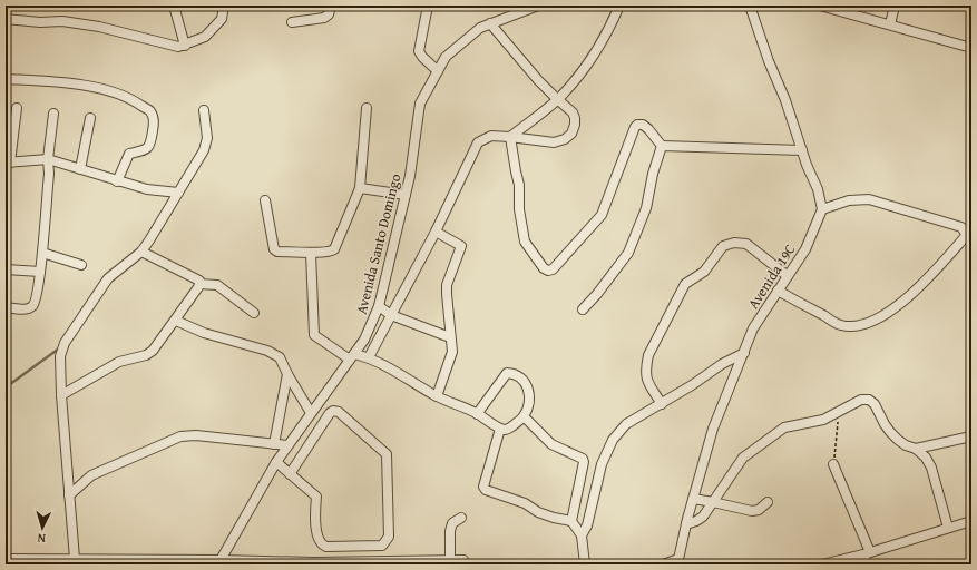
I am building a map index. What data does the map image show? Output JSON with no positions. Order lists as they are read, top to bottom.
{
  "streets": {
    "street": ["Avenida Santo Domingo", "Avenida 19C"]
  },
  "north": "bottom"
}
